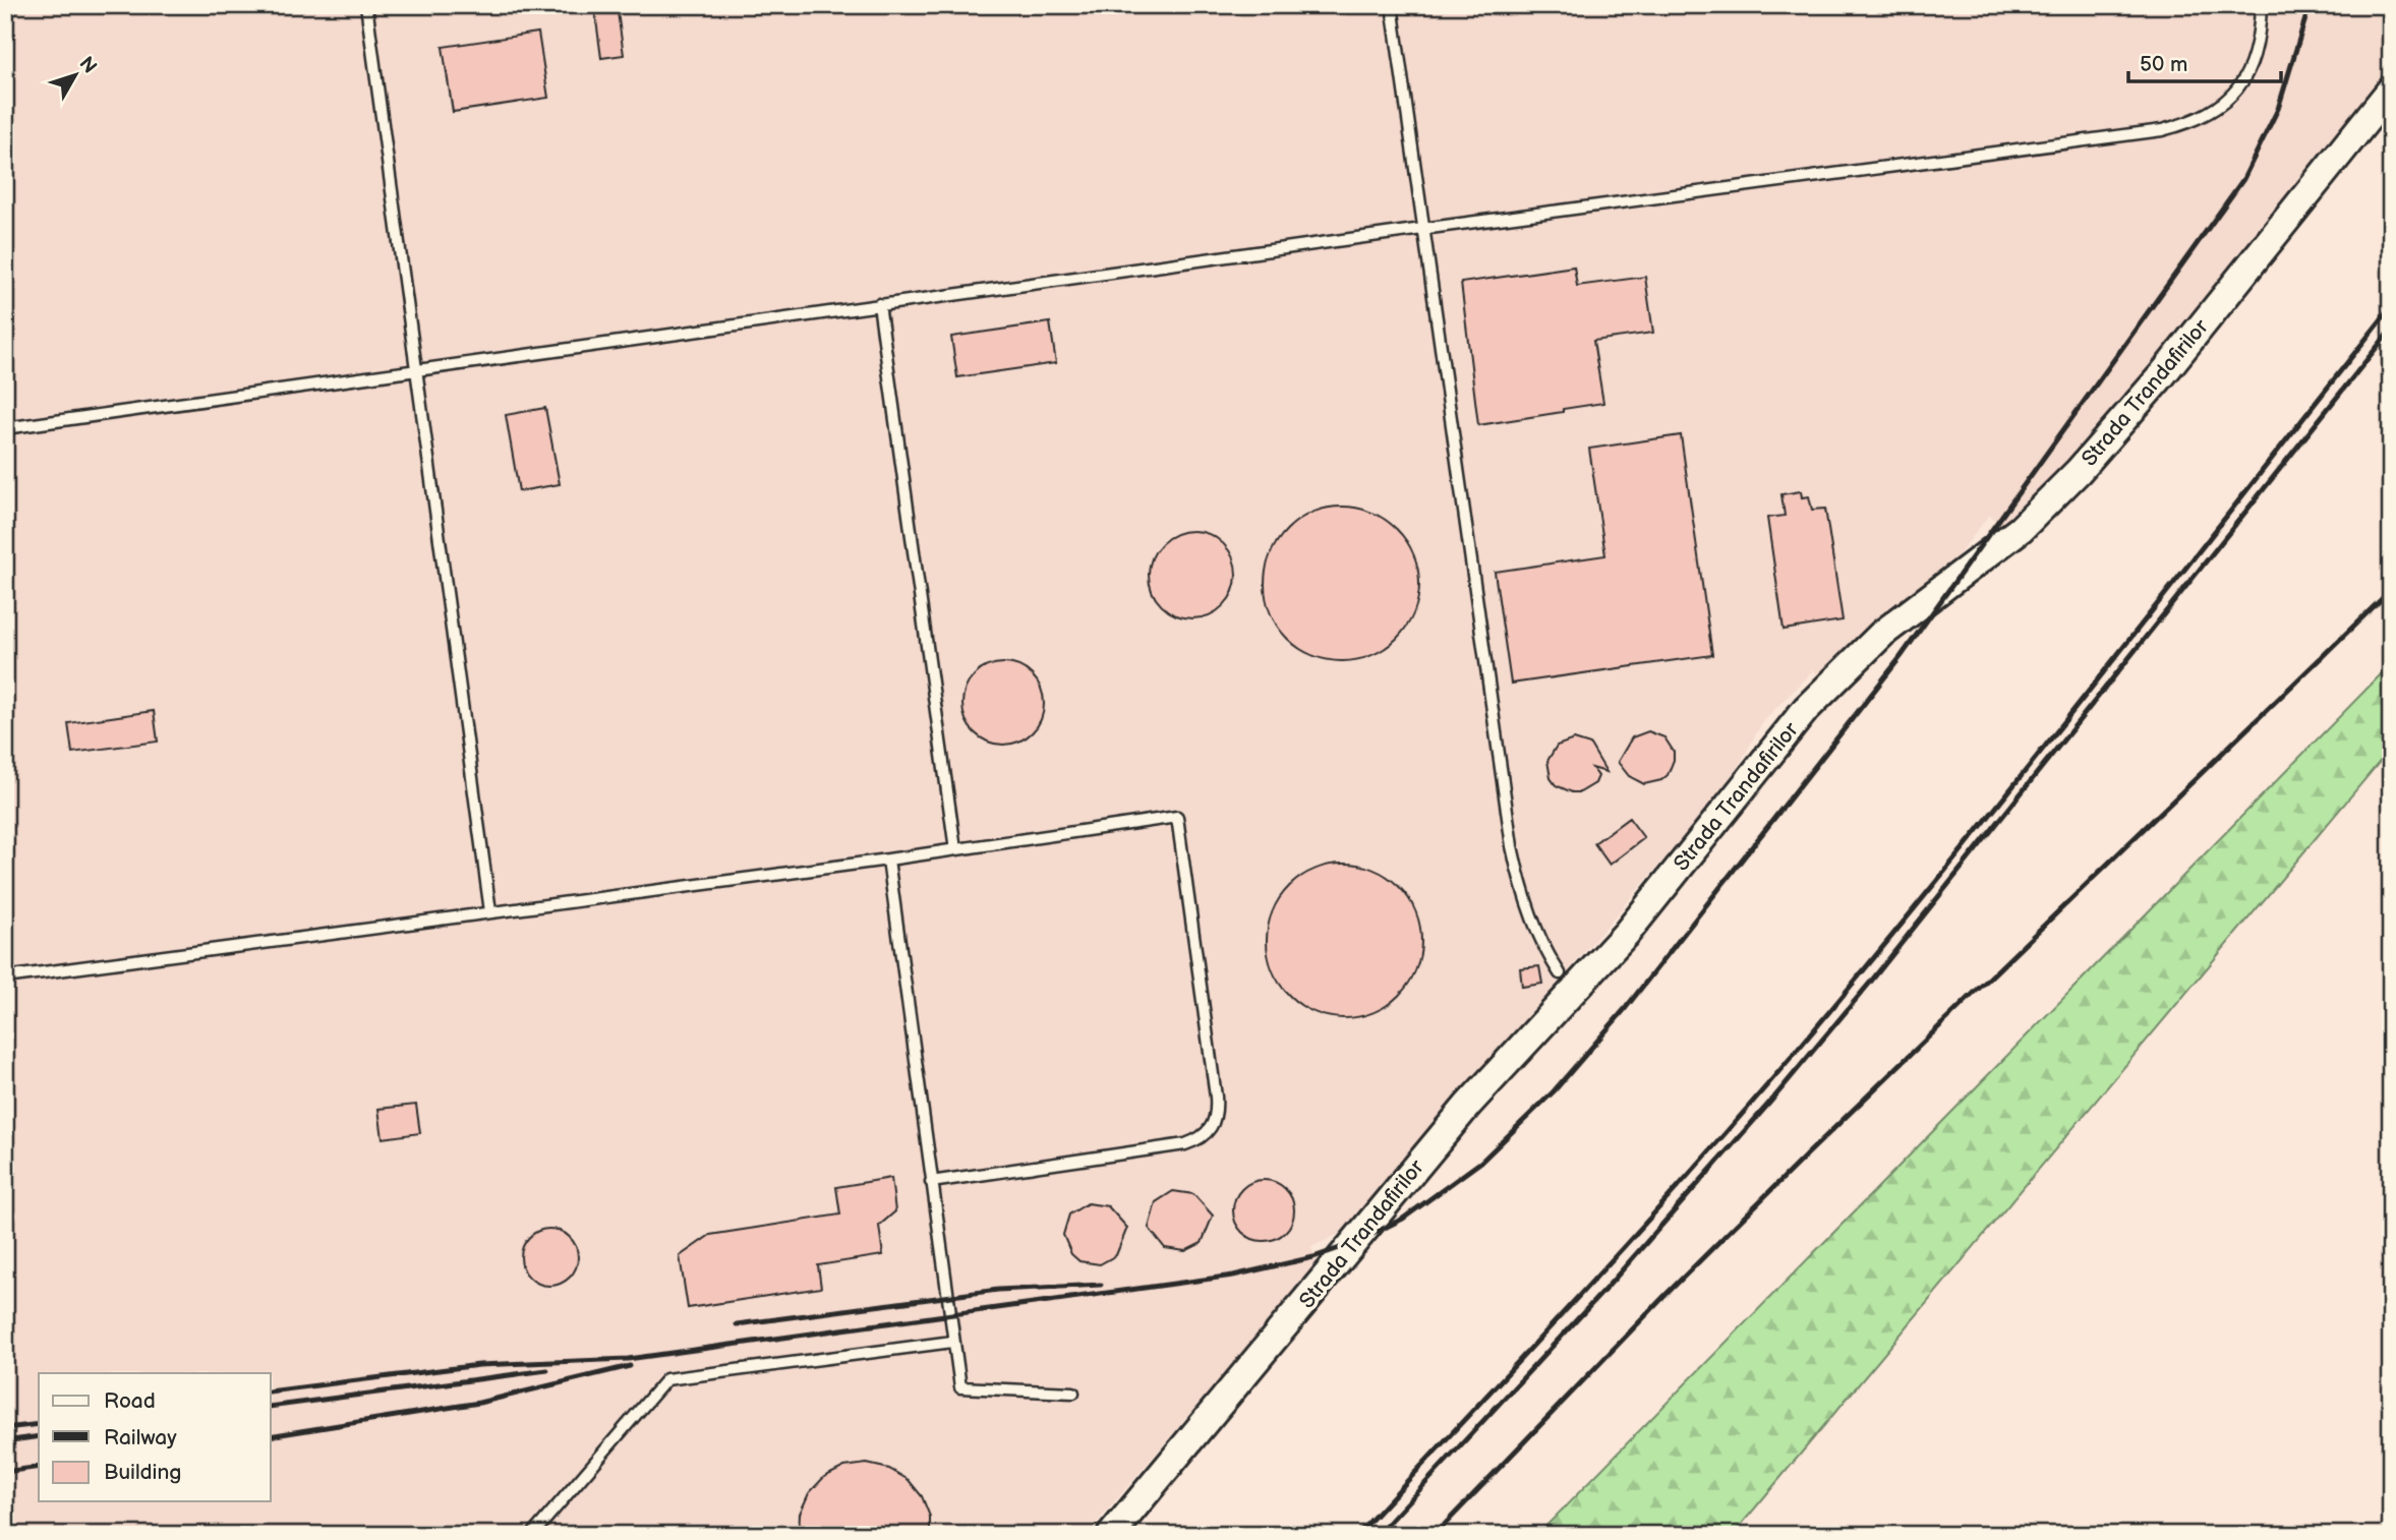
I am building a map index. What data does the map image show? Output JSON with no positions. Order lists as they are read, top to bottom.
{
  "streets": {
    "main road": ["Strada Trandafirilor"]
  },
  "legend": ["Road", "Railway", "Building"],
  "scale_bar": "50 m",
  "north": "top right"
}
